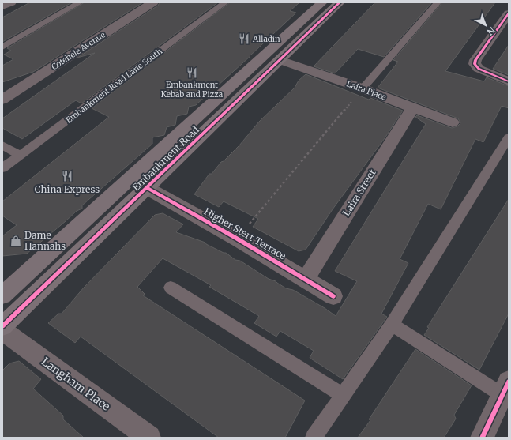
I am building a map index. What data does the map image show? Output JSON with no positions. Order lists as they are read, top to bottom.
{
  "streets": {
    "main road": ["Embankment Road"],
    "street": [
      "Cotehele Avenue",
      "Laira Place",
      "Laira Street",
      "Higher Stert Terrace",
      "Langham Place"
    ],
    "lane": ["Embankment Road Lane South"]
  },
  "crossings": [
    ["Laira Place", "Embankment Road"],
    ["Laira Place", "Laira Street"],
    ["Embankment Road", "Higher Stert Terrace"],
    ["Laira Street", "Higher Stert Terrace"]
  ],
  "places": {
    "restaurant": ["Alladin", "Embankment Kebab and Pizza", "China Express"],
    "shop": ["Dame Hannahs"]
  },
  "north": "bottom right"
}
